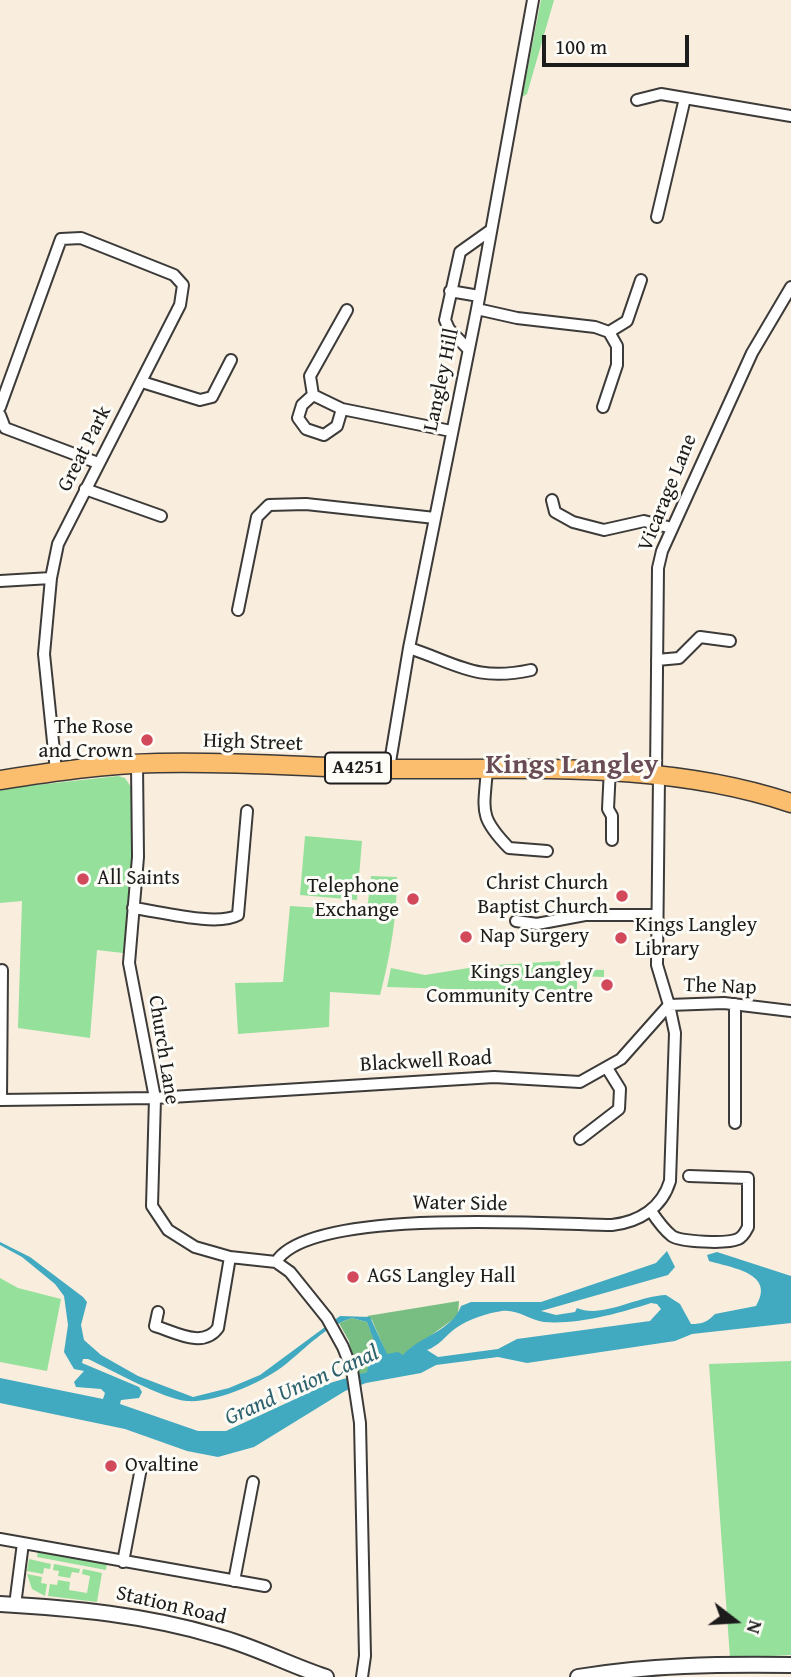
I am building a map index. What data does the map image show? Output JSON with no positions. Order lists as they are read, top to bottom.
{
  "streets": {
    "main road": ["High Street", "A4251"],
    "street": [
      "Langley Hill",
      "Great Park",
      "Vicarage Lane",
      "The Nap",
      "Church Lane",
      "Blackwell Road",
      "Water Side",
      "Station Road"
    ]
  },
  "crossings": [
    ["Langley Hill", "High Street"],
    ["Great Park", "High Street"],
    ["Great Park", "A4251"],
    ["Vicarage Lane", "High Street"],
    ["Vicarage Lane", "A4251"],
    ["Vicarage Lane", "The Nap"],
    ["High Street", "A4251"],
    ["High Street", "The Nap"],
    ["High Street", "Church Lane"],
    ["A4251", "The Nap"],
    ["The Nap", "Blackwell Road"],
    ["Church Lane", "Blackwell Road"],
    ["Church Lane", "Water Side"]
  ],
  "districts": ["Kings Langley"],
  "water": ["Grand Union Canal"],
  "places": [
    "The Rose and Crown",
    "All Saints",
    "Christ Church Baptist Church",
    "Telephone Exchange",
    "Nap Surgery",
    "Kings Langley Library",
    "Kings Langley Community Centre",
    "AGS Langley Hall",
    "Ovaltine"
  ],
  "scale_bar": "100 m",
  "north": "right"
}
